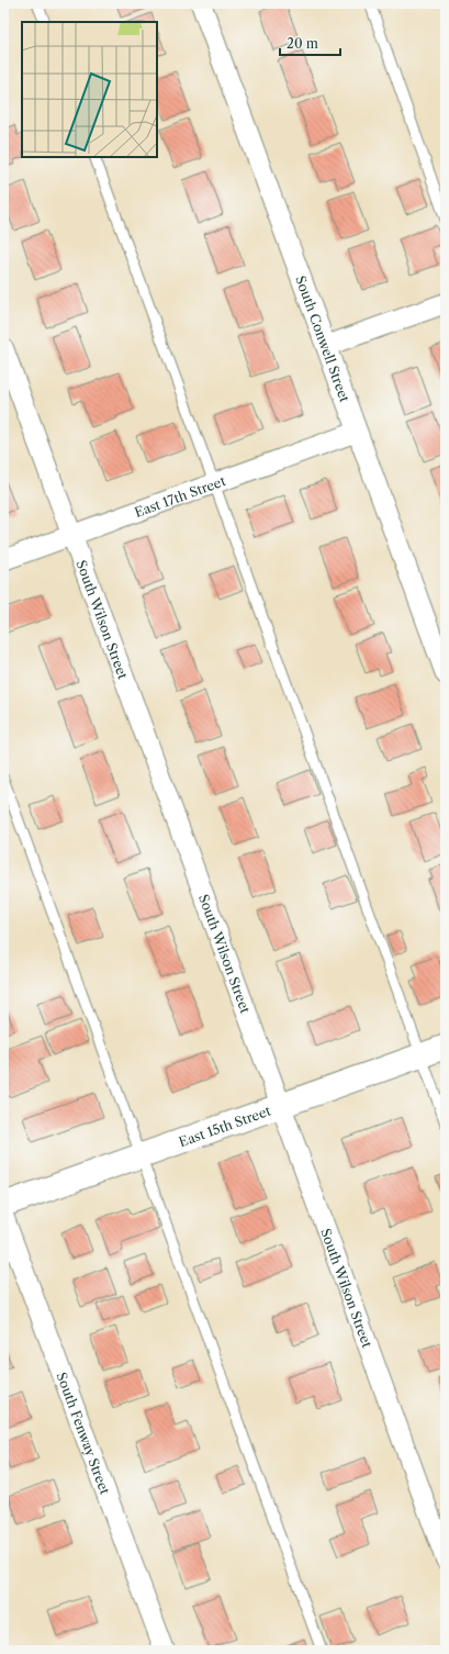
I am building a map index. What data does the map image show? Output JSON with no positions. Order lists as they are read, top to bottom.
{
  "streets": {
    "main road": ["East 15th Street"],
    "street": [
      "South Conwell Street",
      "East 17th Street",
      "South Wilson Street",
      "South Fenway Street"
    ]
  },
  "crossings": [
    ["South Conwell Street", "East 17th Street"],
    ["East 17th Street", "South Wilson Street"],
    ["South Wilson Street", "East 15th Street"]
  ],
  "scale_bar": "20 m"
}
